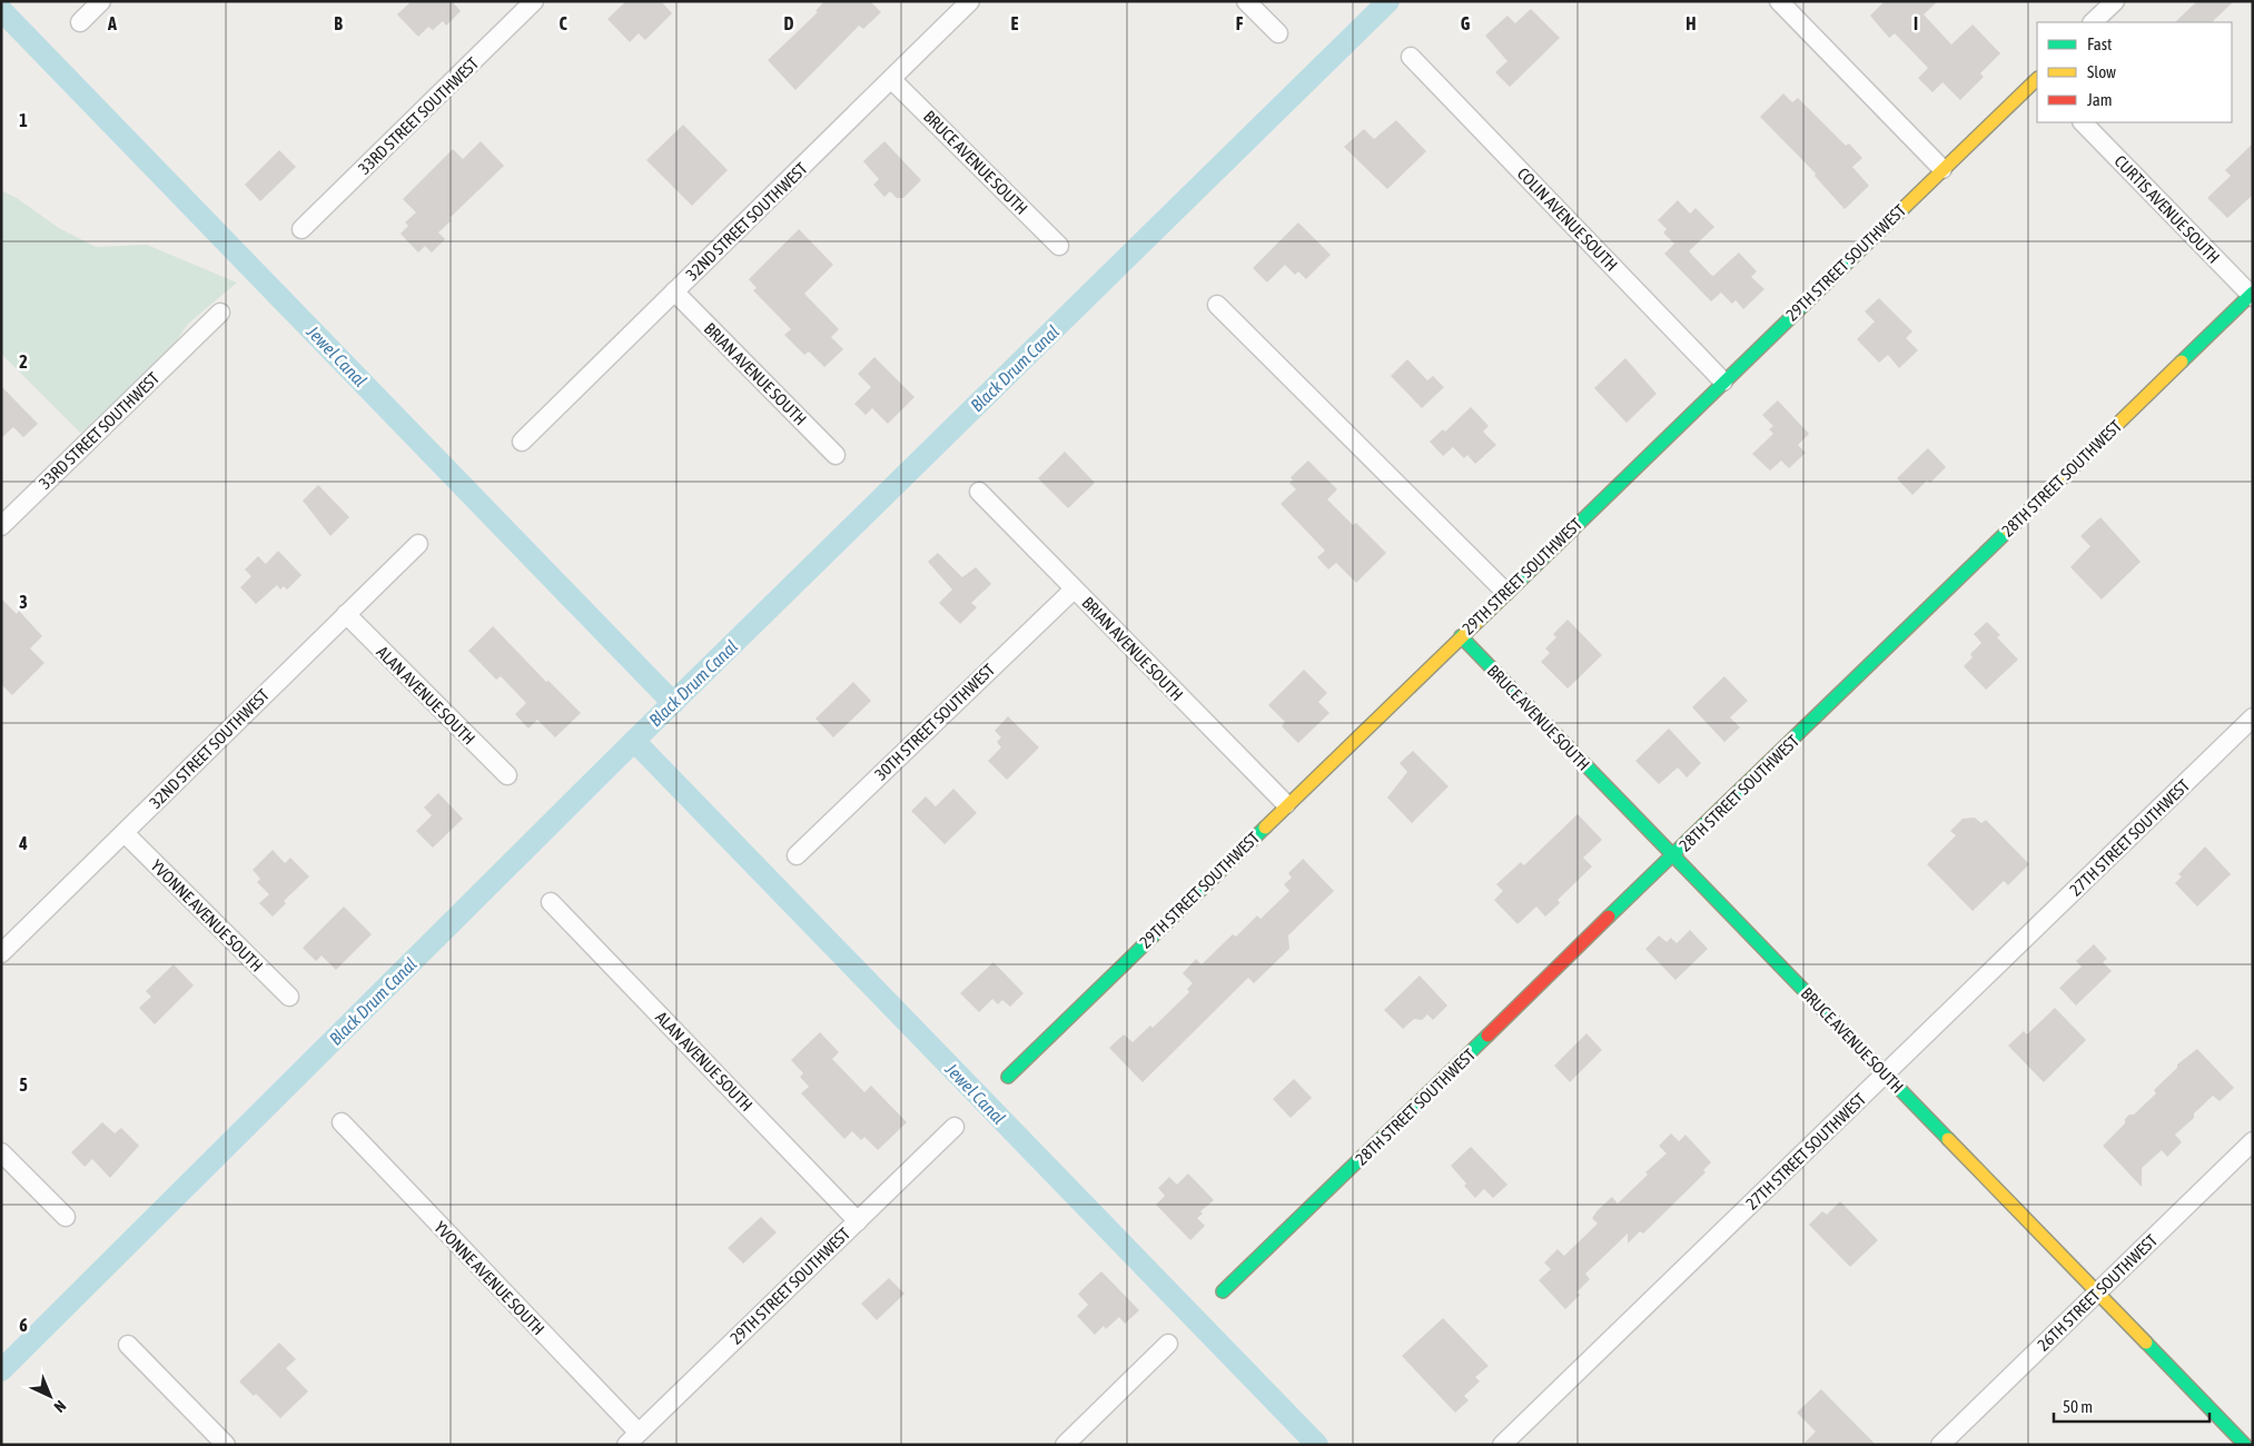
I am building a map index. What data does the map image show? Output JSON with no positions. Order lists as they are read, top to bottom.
{
  "streets": {
    "street": [
      "33RD STREET SOUTHWEST",
      "BRUCE AVENUE SOUTH",
      "CURTIS AVENUE SOUTH",
      "COLIN AVENUE SOUTH",
      "32ND STREET SOUTHWEST",
      "29TH STREET SOUTHWEST",
      "BRIAN AVENUE SOUTH",
      "28TH STREET SOUTHWEST",
      "ALAN AVENUE SOUTH",
      "30TH STREET SOUTHWEST",
      "27TH STREET SOUTHWEST",
      "YVONNE AVENUE SOUTH",
      "26TH STREET SOUTHWEST"
    ]
  },
  "crossings": [
    ["BRUCE AVENUE SOUTH", "32ND STREET SOUTHWEST"],
    ["BRUCE AVENUE SOUTH", "29TH STREET SOUTHWEST"],
    ["BRUCE AVENUE SOUTH", "28TH STREET SOUTHWEST"],
    ["BRUCE AVENUE SOUTH", "27TH STREET SOUTHWEST"],
    ["BRUCE AVENUE SOUTH", "26TH STREET SOUTHWEST"],
    ["CURTIS AVENUE SOUTH", "28TH STREET SOUTHWEST"],
    ["COLIN AVENUE SOUTH", "29TH STREET SOUTHWEST"],
    ["32ND STREET SOUTHWEST", "BRIAN AVENUE SOUTH"],
    ["32ND STREET SOUTHWEST", "ALAN AVENUE SOUTH"],
    ["32ND STREET SOUTHWEST", "YVONNE AVENUE SOUTH"],
    ["29TH STREET SOUTHWEST", "BRIAN AVENUE SOUTH"],
    ["29TH STREET SOUTHWEST", "ALAN AVENUE SOUTH"],
    ["29TH STREET SOUTHWEST", "YVONNE AVENUE SOUTH"],
    ["BRIAN AVENUE SOUTH", "30TH STREET SOUTHWEST"]
  ],
  "water": ["Jewel Canal", "Black Drum Canal"],
  "legend": ["Fast", "Slow", "Jam"],
  "scale_bar": "50 m",
  "north": "bottom right",
  "grid": {
    "columns": [
      "A",
      "B",
      "C",
      "D",
      "E",
      "F",
      "G",
      "H",
      "I"
    ],
    "rows": [
      "1",
      "2",
      "3",
      "4",
      "5",
      "6"
    ]
  }
}
